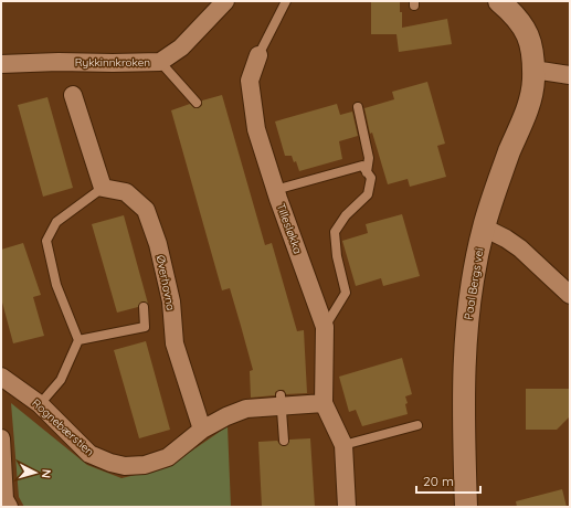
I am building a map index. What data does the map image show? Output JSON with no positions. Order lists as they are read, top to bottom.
{
  "streets": {
    "street": [
      "Rykkinnkroken",
      "Tillesløkka",
      "Øverhavna",
      "Paal Bergs vei",
      "Rognebærstien"
    ]
  },
  "crossings": [
    ["Tillesløkka", "Rognebærstien"],
    ["Øverhavna", "Rognebærstien"]
  ],
  "scale_bar": "20 m",
  "north": "right"
}
